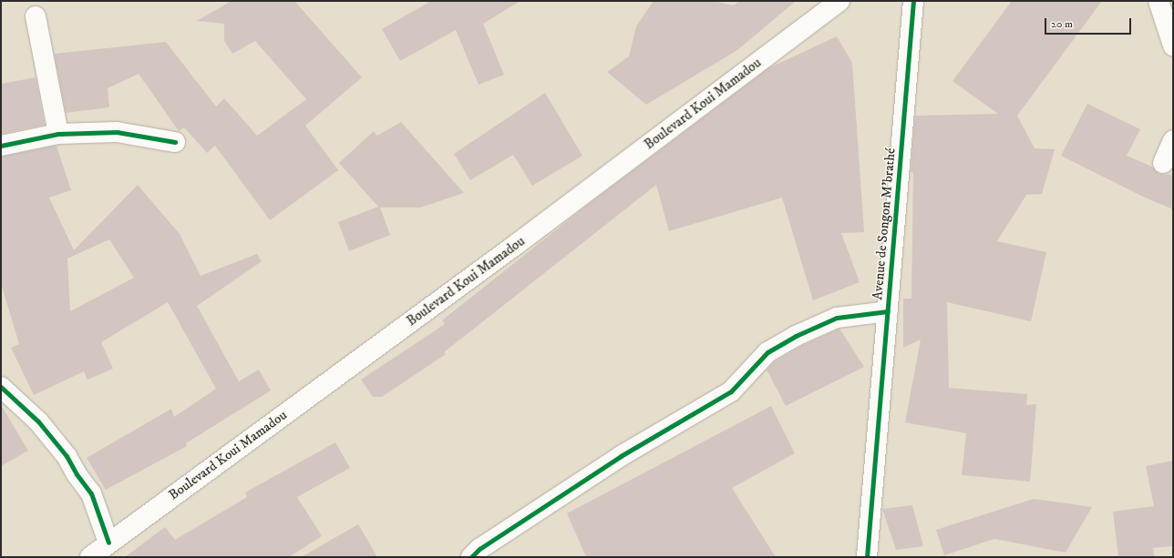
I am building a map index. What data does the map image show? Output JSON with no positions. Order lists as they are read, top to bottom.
{
  "streets": {
    "street": ["Boulevard Koui Mamadou", "Avenue de Songon M'brathé"]
  },
  "scale_bar": "20 m"
}
